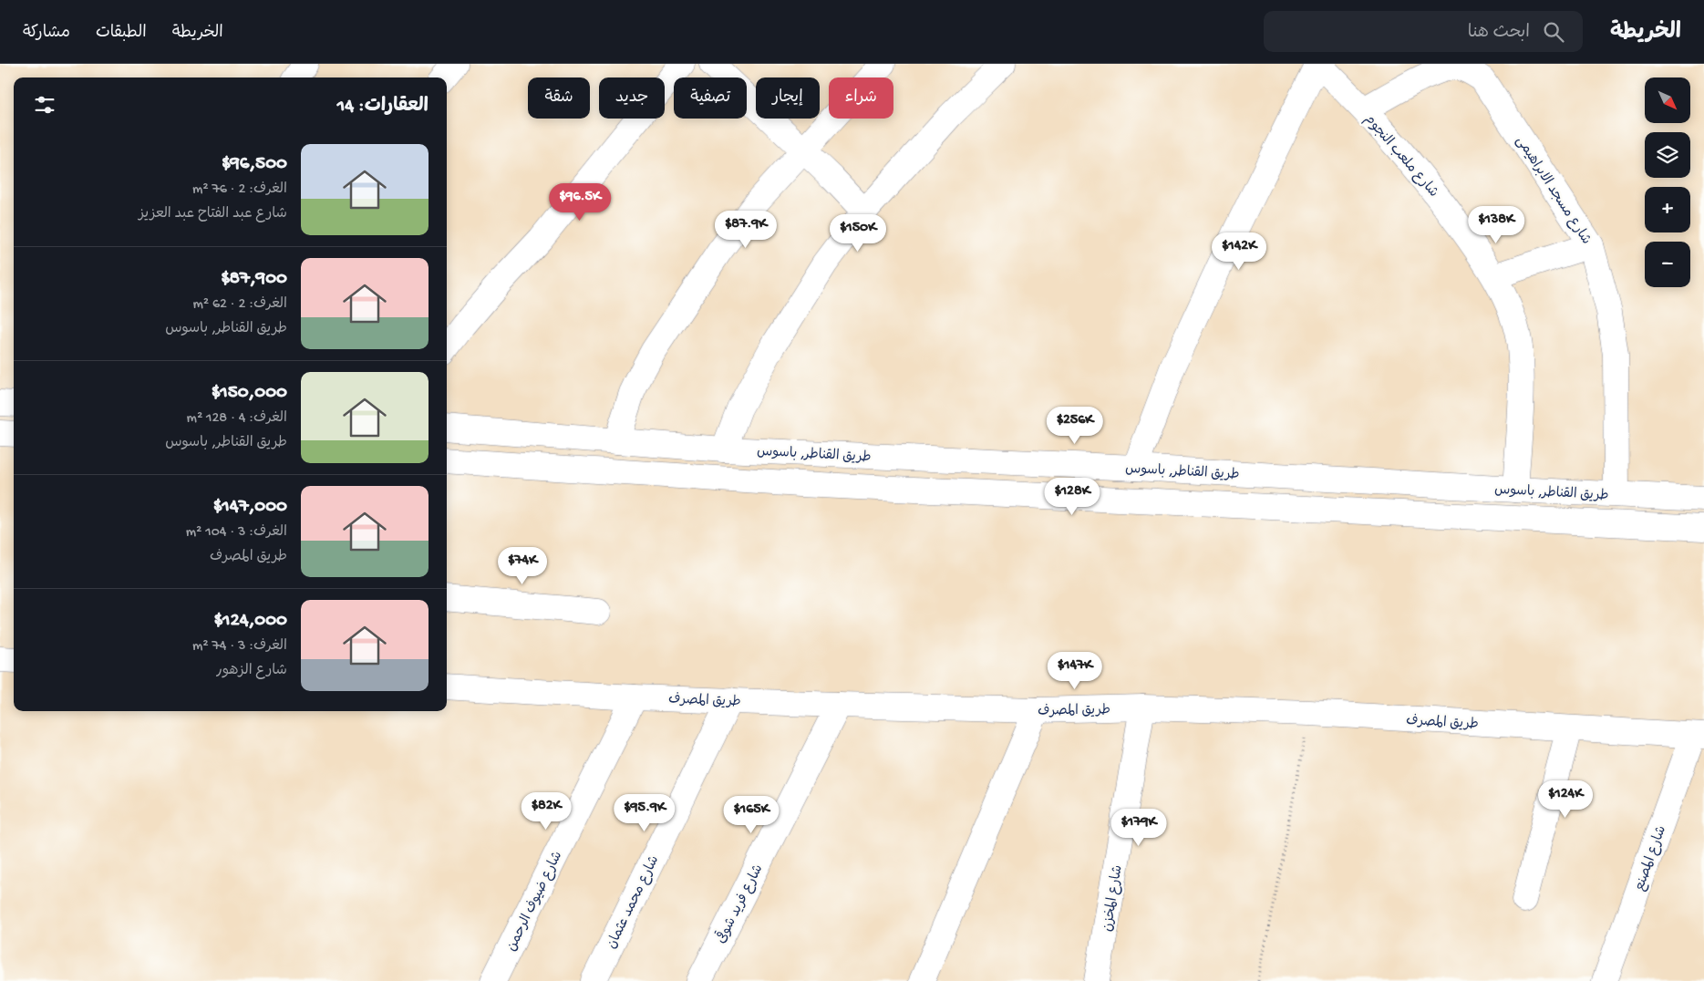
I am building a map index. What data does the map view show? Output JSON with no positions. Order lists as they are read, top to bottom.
{
  "streets": {
    "street": [
      "شارع ملعب النجوم",
      "شارع مسجد الابراهيمى",
      "طريق القناطر, باسوس",
      "طريق المصرف",
      "شارع المصنع",
      "شارع المخزن",
      "شارع ضيوف الرحمن",
      "شارع محمد عثمان",
      "شارع فريد شوقى"
    ]
  },
  "crossings": [
    ["شارع ملعب النجوم", "شارع مسجد الابراهيمى"],
    ["شارع ملعب النجوم", "طريق القناطر, باسوس"],
    ["شارع مسجد الابراهيمى", "طريق القناطر, باسوس"],
    ["طريق المصرف", "شارع المصنع"],
    ["طريق المصرف", "شارع المخزن"],
    ["طريق المصرف", "شارع ضيوف الرحمن"],
    ["طريق المصرف", "شارع محمد عثمان"],
    ["طريق المصرف", "شارع فريد شوقى"]
  ],
  "north": "bottom right",
  "page": {
    "header": "الخريطة",
    "search": "ابحث هنا",
    "nav": ["الخريطة", "الطبقات", "مشاركة"],
    "map_buttons": ["+", "−"],
    "chip": [
      "شراء",
      "إيجار",
      "تصفية",
      "جديد",
      "شقة"
    ],
    "heading": "العقارات: 14",
    "list": [
      {
        "name": "$96,500",
        "note": "الغرف: 2 · 76 m² · شارع عبد الفتاح عبد العزيز"
      },
      {
        "name": "$87,900",
        "note": "الغرف: 2 · 62 m² · طريق القناطر, باسوس"
      },
      {
        "name": "$150,000",
        "note": "الغرف: 4 · 128 m² · طريق القناطر, باسوس"
      },
      {
        "name": "$147,000",
        "note": "الغرف: 3 · 104 m² · طريق المصرف"
      },
      {
        "name": "$124,000",
        "note": "الغرف: 3 · 74 m² · شارع الزهور"
      }
    ],
    "price": [
      "$96.5K",
      "$138K",
      "$87.9K",
      "$150K",
      "$142K",
      "$256K",
      "$128K",
      "$74K",
      "$147K",
      "$124K",
      "$82K",
      "$95.9K",
      "$165K",
      "$179K"
    ]
  }
}
